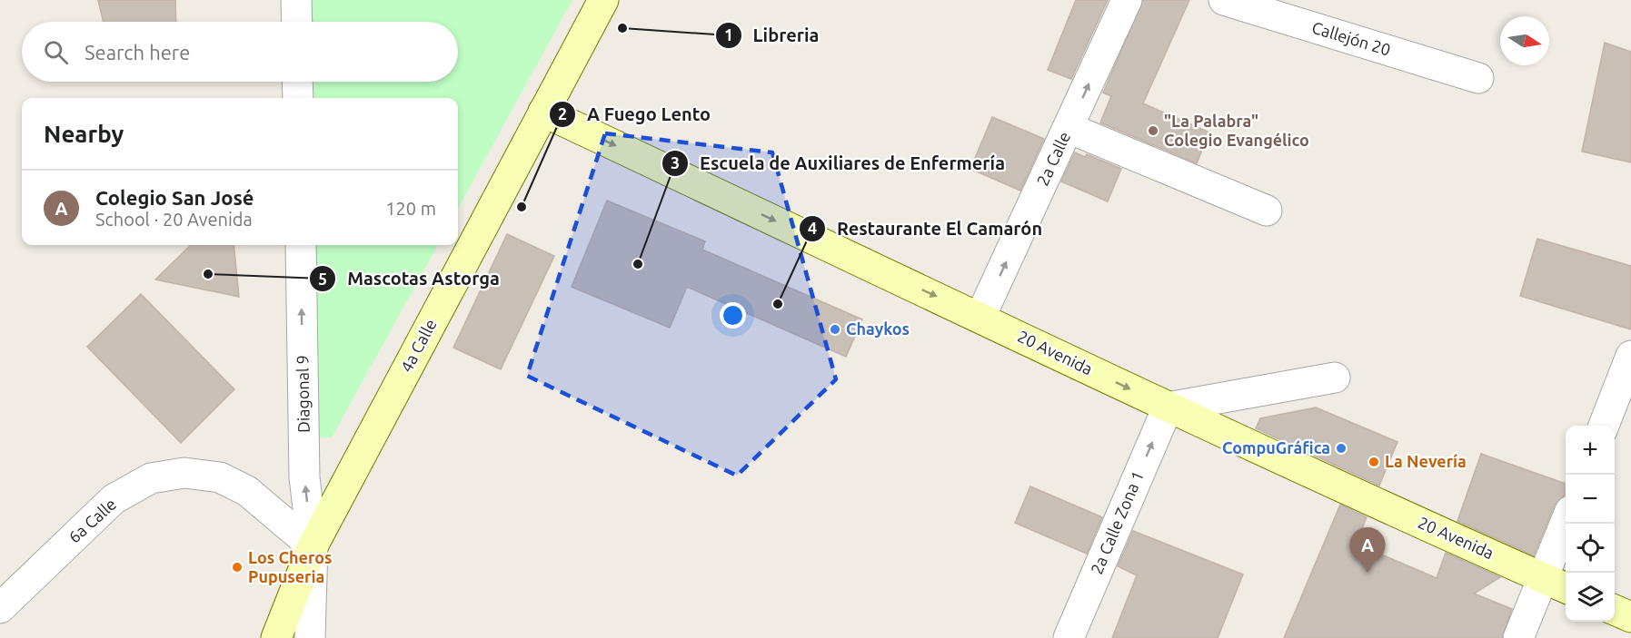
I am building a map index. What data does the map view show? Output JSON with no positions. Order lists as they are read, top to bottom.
{
  "streets": {
    "main road": ["4a Calle", "20 Avenida"],
    "street": [
      "Callejón 20",
      "2a Calle",
      "Diagonal 9",
      "6a Calle",
      "2a Calle Zona 1"
    ]
  },
  "crossings": [
    ["2a Calle", "20 Avenida"],
    ["4a Calle", "20 Avenida"],
    ["4a Calle", "Diagonal 9"],
    ["4a Calle", "6a Calle"],
    ["20 Avenida", "2a Calle Zona 1"],
    ["Diagonal 9", "6a Calle"]
  ],
  "one_way": [
    "2a Calle",
    "20 Avenida",
    "Diagonal 9",
    "2a Calle Zona 1"
  ],
  "places": [
    "Libreria",
    "\"La Palabra\" Colegio Evangélico",
    "A Fuego Lento",
    "Escuela de Auxiliares de Enfermería",
    "Mascotas Astorga",
    "Restaurante El Camarón",
    "Chaykos",
    "CompuGráfica",
    "La Nevería",
    "Los Cheros Pupuseria"
  ],
  "north": "right",
  "page": {
    "search": "Search here",
    "heading": "Nearby",
    "list": [
      {
        "mark": "A",
        "name": "Colegio San José",
        "note": "School · 20 Avenida",
        "value": "120 m"
      }
    ],
    "map_buttons": ["+", "−"],
    "pins": "A"
  }
}
